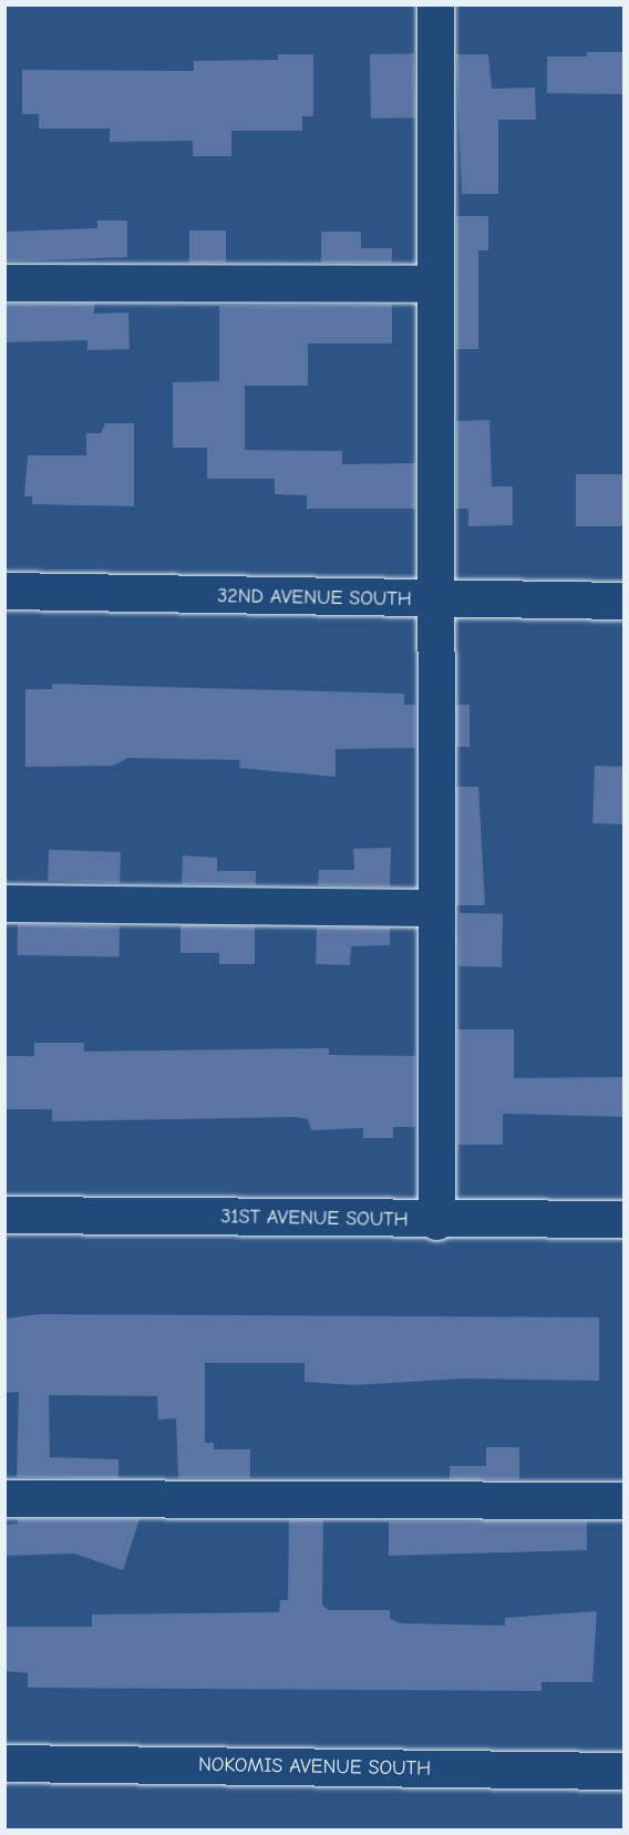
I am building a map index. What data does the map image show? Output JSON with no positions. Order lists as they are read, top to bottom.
{
  "streets": {
    "street": ["32ND AVENUE SOUTH", "31ST AVENUE SOUTH", "NOKOMIS AVENUE SOUTH"]
  }
}
